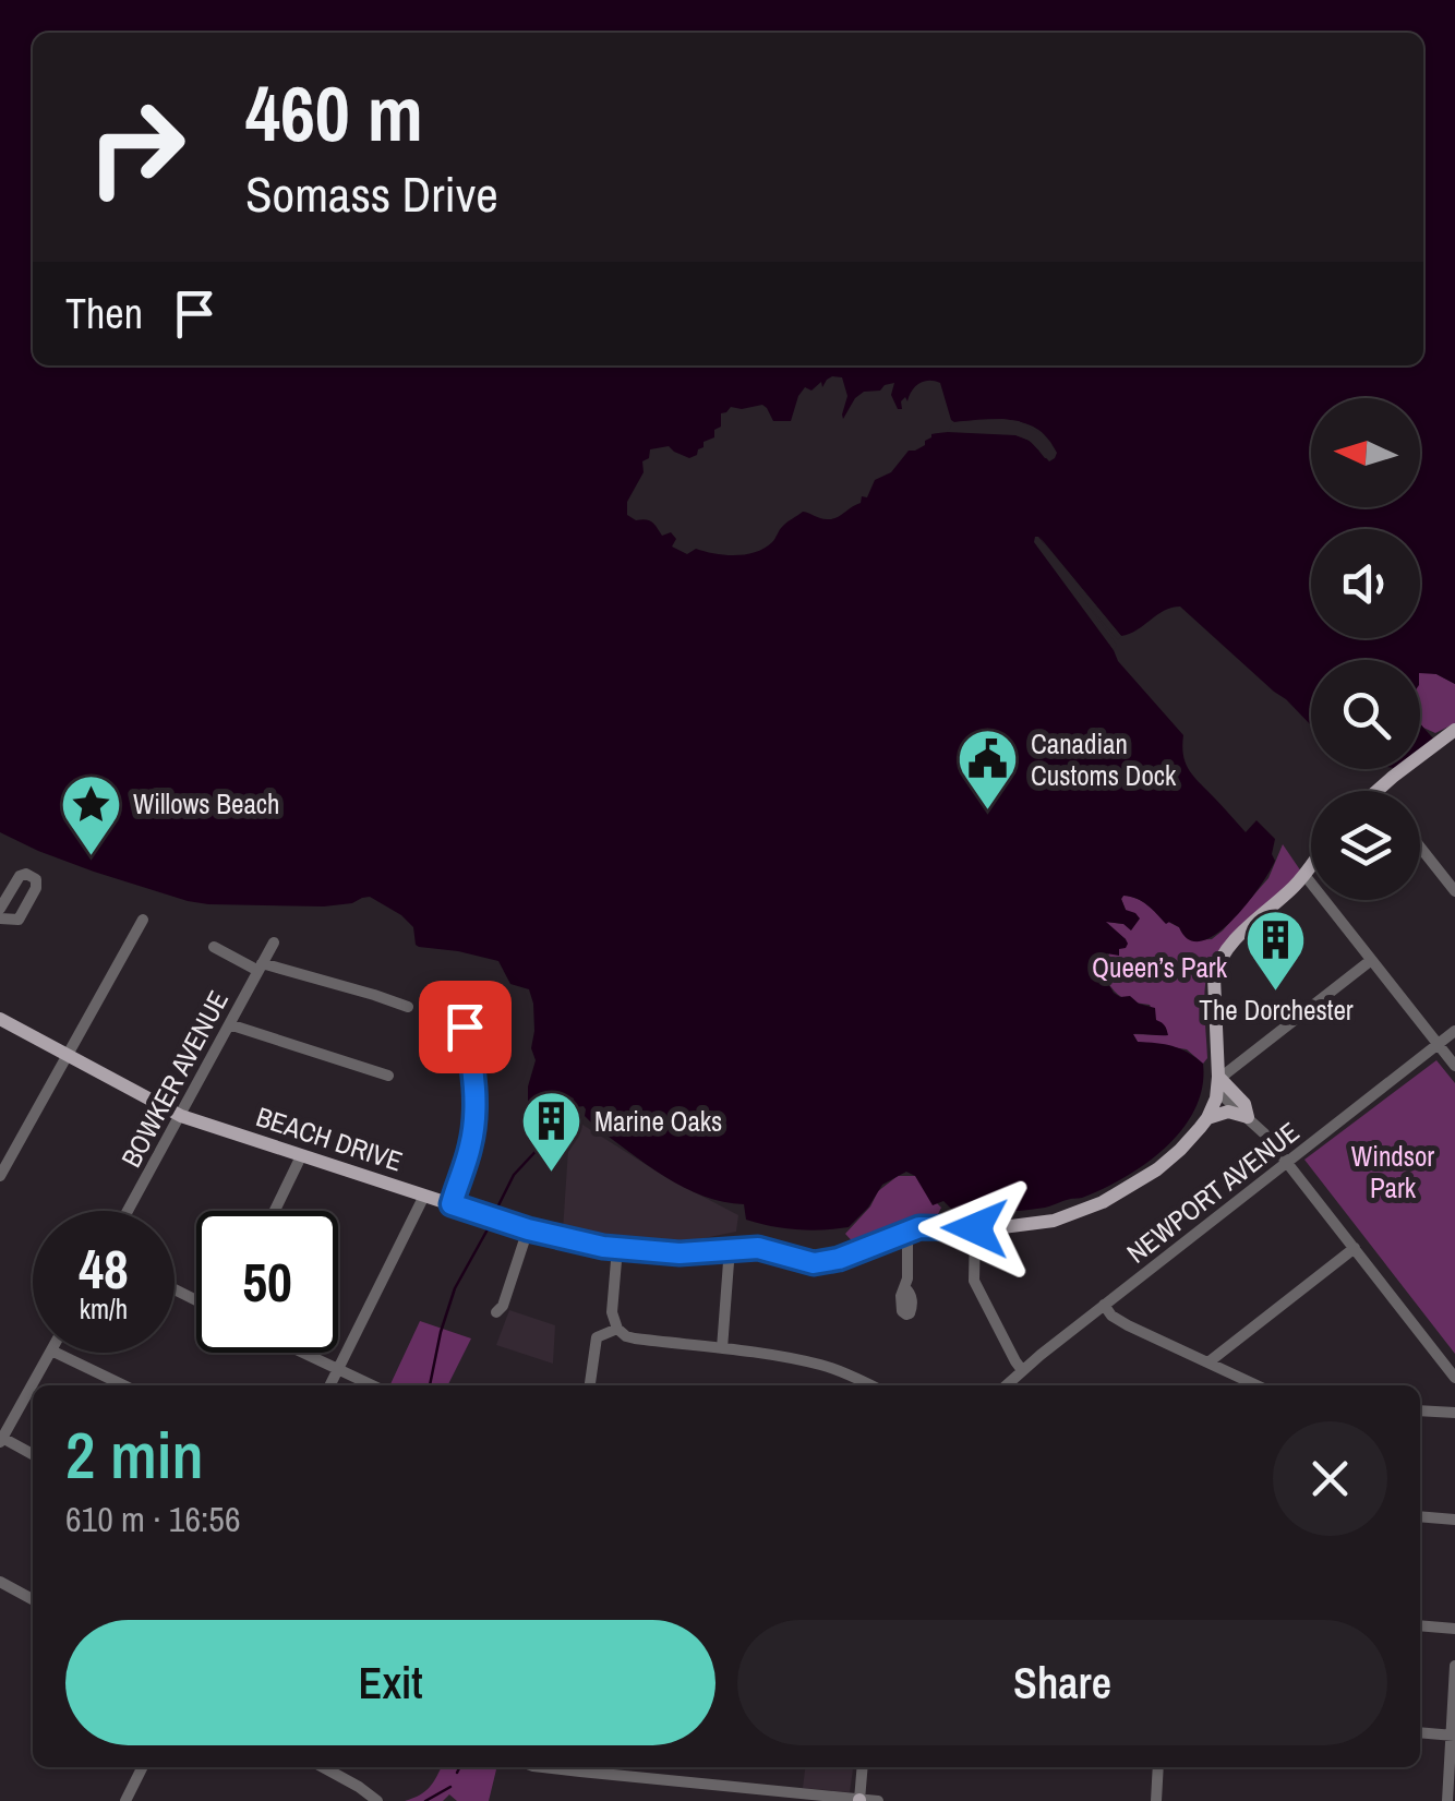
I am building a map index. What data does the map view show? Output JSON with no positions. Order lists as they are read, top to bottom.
{
  "streets": {
    "main road": ["BEACH DRIVE"],
    "street": ["BOWKER AVENUE", "NEWPORT AVENUE"]
  },
  "crossings": [
    ["BOWKER AVENUE", "BEACH DRIVE"]
  ],
  "parks": ["Queen’s Park", "Windsor Park"],
  "places": {
    "public building": ["Canadian Customs Dock"],
    "place": ["Willows Beach"],
    "building": ["The Dorchester", "Marine Oaks"]
  },
  "north": "left",
  "page": {
    "turn": ["460 m", "Somass Drive"],
    "then": "Then",
    "speed": "48 km/h",
    "limit": "50",
    "heading": ["2 min", "610 m · 16:56"],
    "buttons": ["Exit", "Share"]
  }
}
